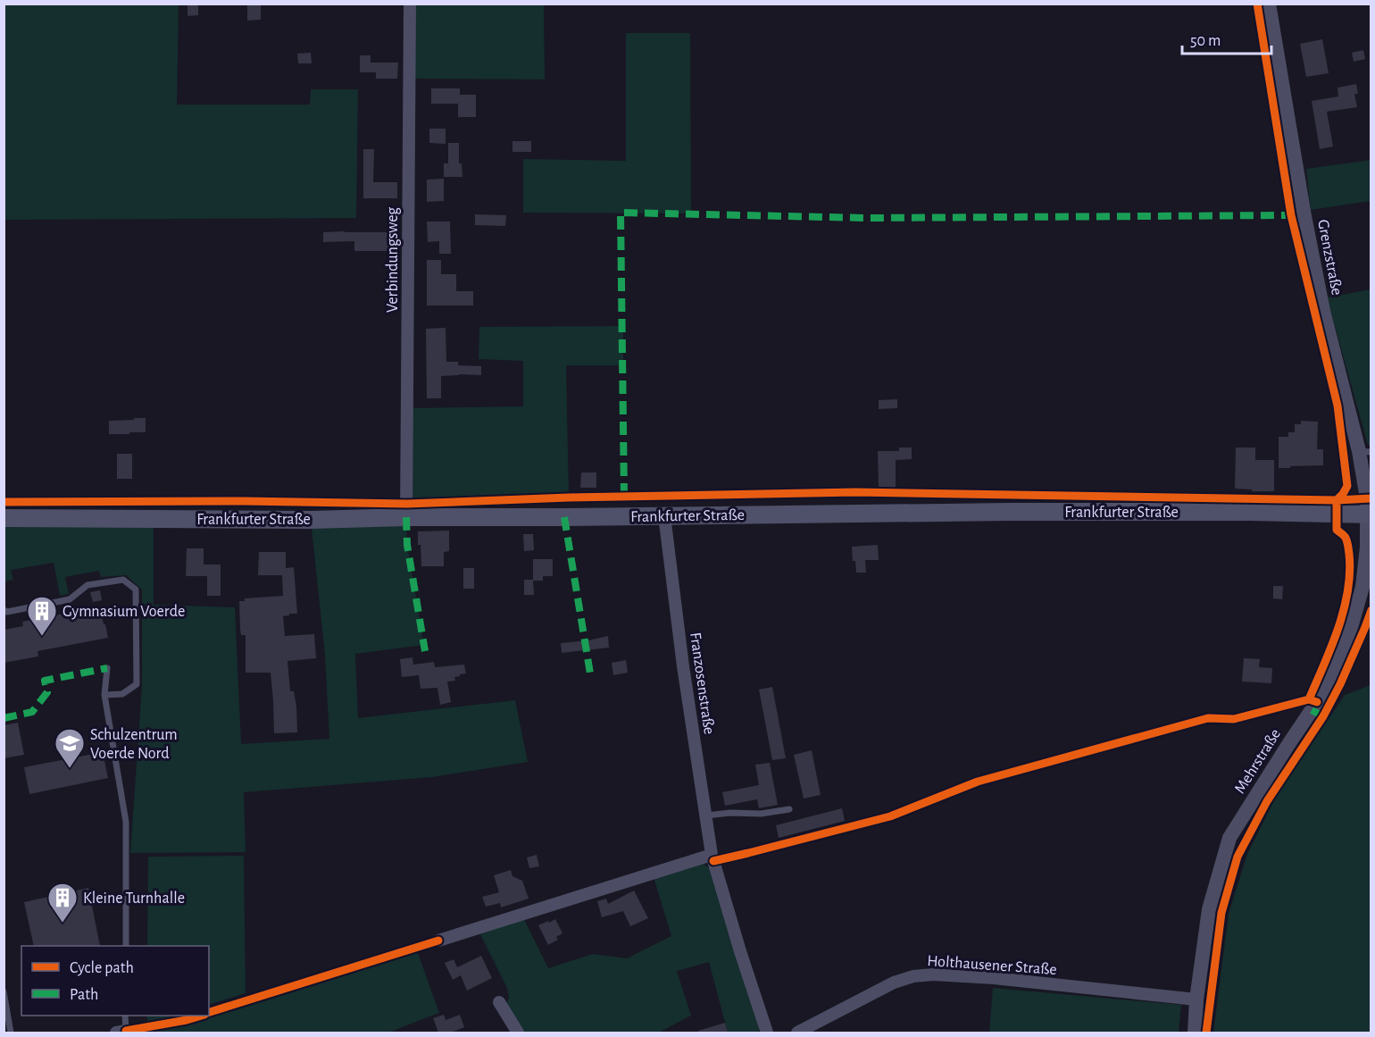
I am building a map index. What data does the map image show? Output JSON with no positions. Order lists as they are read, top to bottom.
{
  "streets": {
    "main road": ["Frankfurter Straße"],
    "street": [
      "Grenzstraße",
      "Verbindungsweg",
      "Franzosenstraße",
      "Mehrstraße",
      "Holthausener Straße"
    ]
  },
  "crossings": [
    ["Grenzstraße", "Frankfurter Straße"],
    ["Grenzstraße", "Mehrstraße"],
    ["Verbindungsweg", "Frankfurter Straße"],
    ["Frankfurter Straße", "Franzosenstraße"],
    ["Frankfurter Straße", "Mehrstraße"],
    ["Mehrstraße", "Holthausener Straße"]
  ],
  "places": {
    "building": ["Gymnasium Voerde", "Kleine Turnhalle"],
    "school or university": ["Schulzentrum Voerde Nord"]
  },
  "legend": ["Cycle path", "Path"],
  "scale_bar": "50 m"
}
